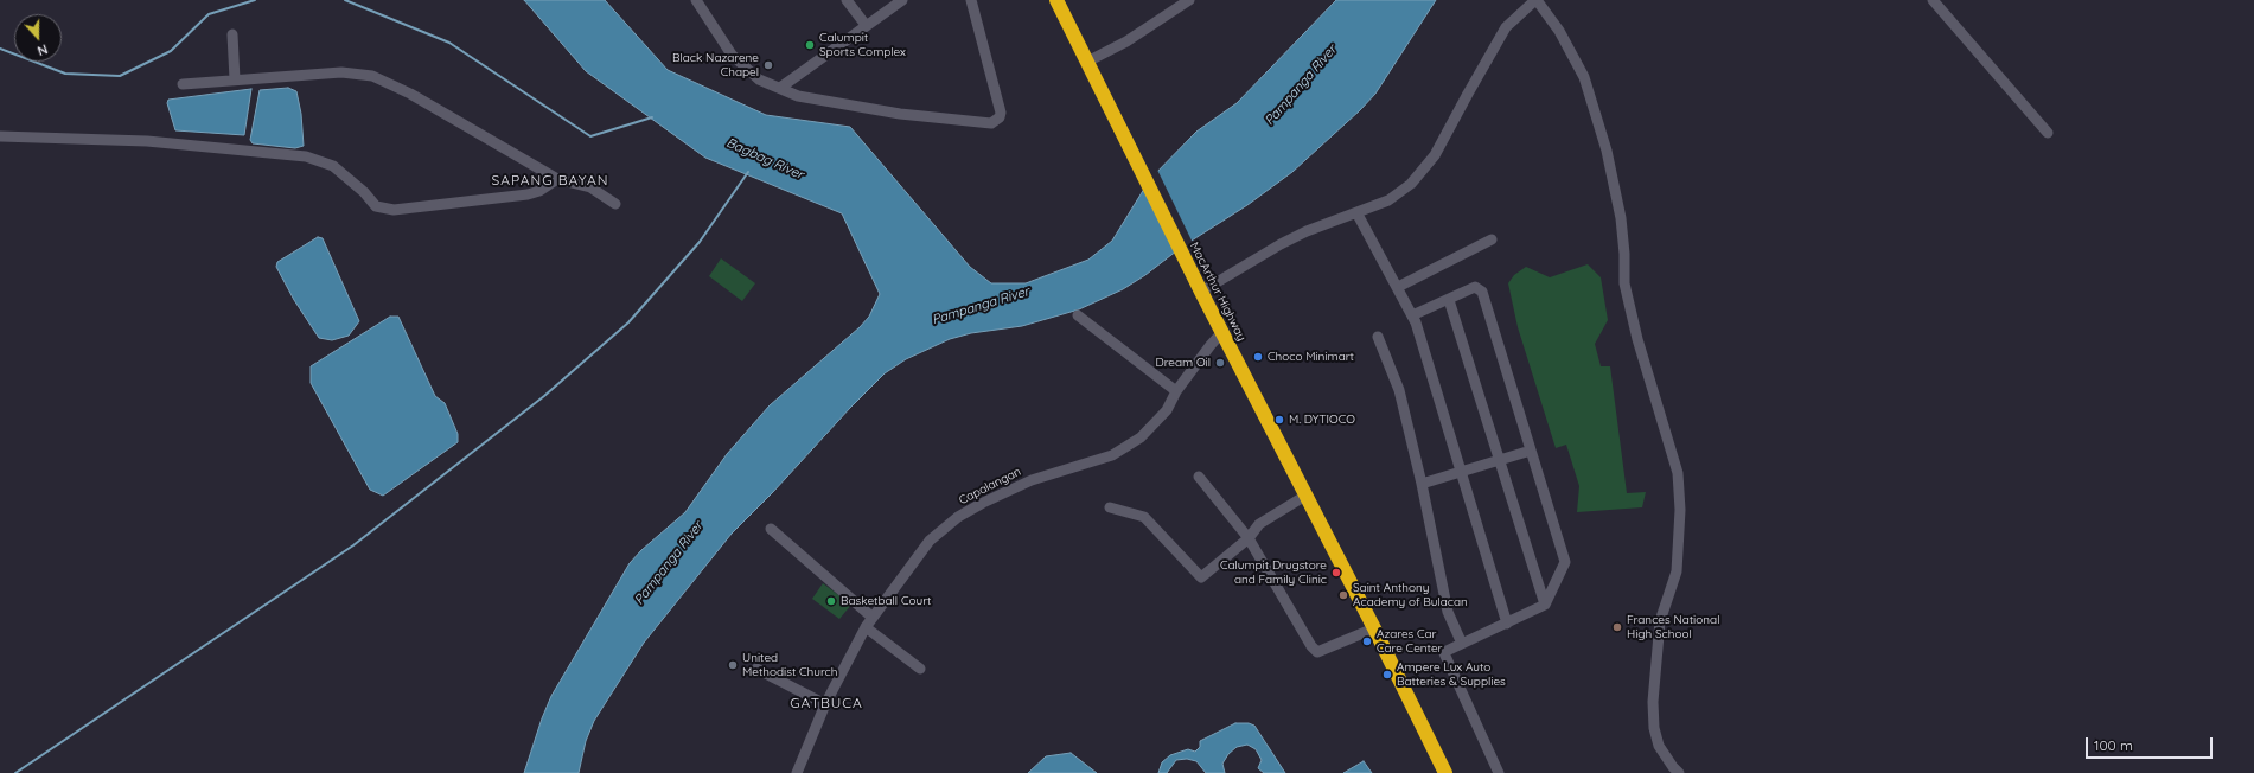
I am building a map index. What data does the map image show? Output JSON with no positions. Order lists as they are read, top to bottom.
{
  "streets": {
    "highway": ["MacArthur Highway"],
    "street": ["Capalangan"]
  },
  "crossings": [
    ["MacArthur Highway", "Capalangan"]
  ],
  "districts": ["SAPANG BAYAN", "GATBUCA"],
  "water": ["Pampanga River", "Bagbag River"],
  "places": [
    "Calumpit Sports Complex",
    "Black Nazarene Chapel",
    "Choco Minimart",
    "Dream Oil",
    "M. DYTIOCO",
    "Calumpit Drugstore and Family Clinic",
    "Saint Anthony Academy of Bulacan",
    "Basketball Court",
    "Frances National High School",
    "Azares Car Care Center",
    "United Methodist Church",
    "Ampere Lux Auto Batteries & Supplies"
  ],
  "scale_bar": "100 m",
  "north": "bottom"
}
